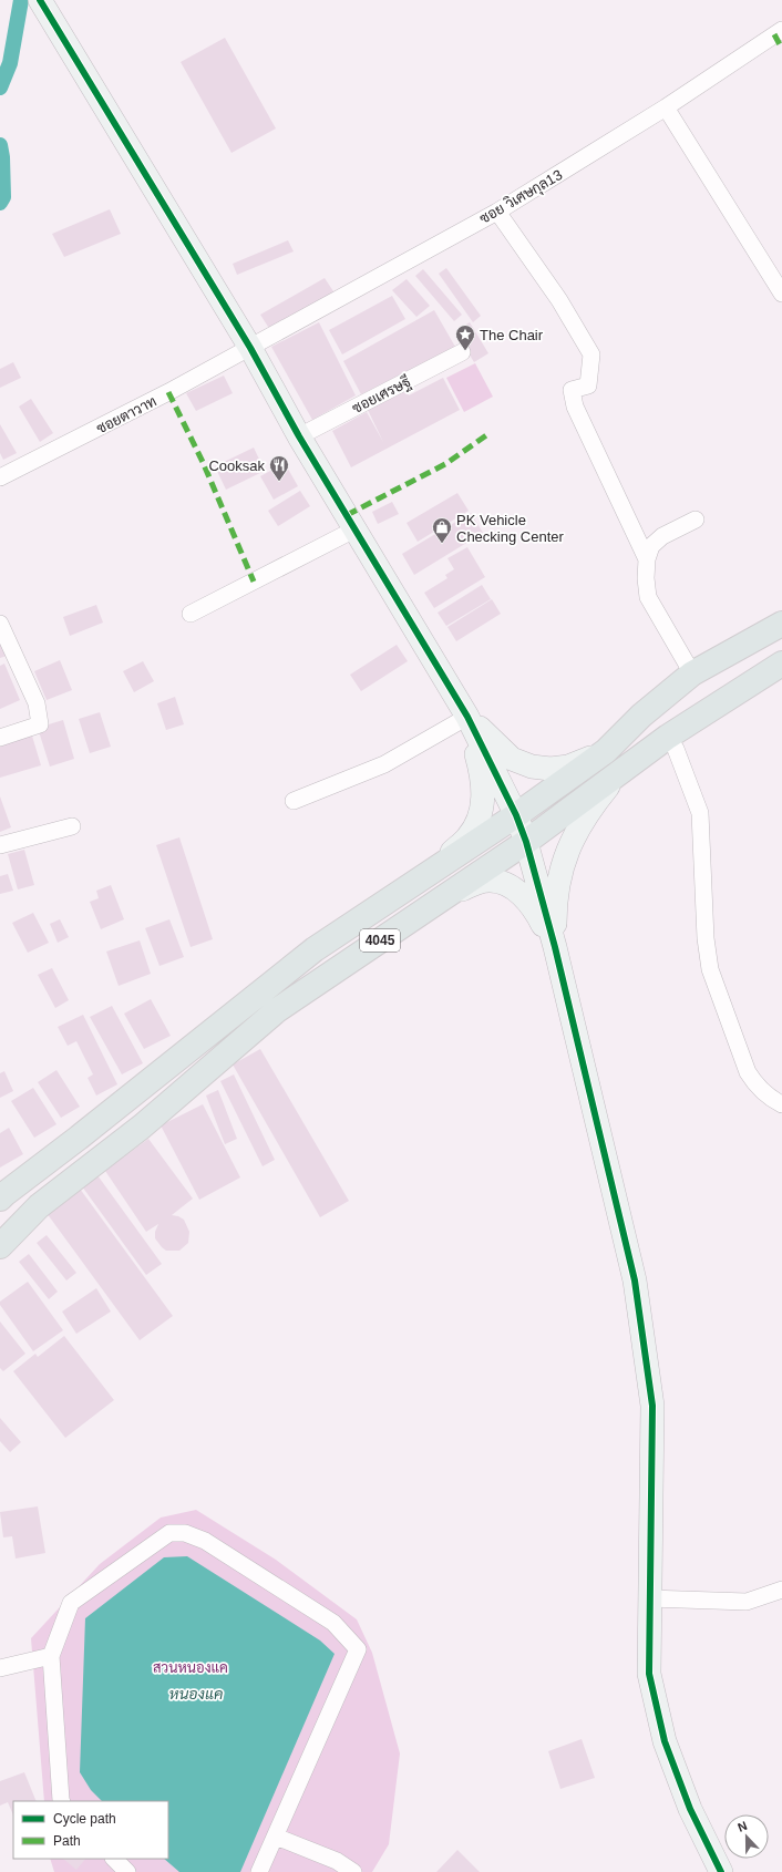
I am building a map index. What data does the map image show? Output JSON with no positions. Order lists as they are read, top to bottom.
{
  "streets": {
    "main road": ["4045"],
    "street": ["ซอย วิเศษกุล13", "ซอยเศรษฐี", "ซอยตาวาท"]
  },
  "crossings": [
    ["ซอย วิเศษกุล13", "ซอยตาวาท"]
  ],
  "water": ["หนองแค"],
  "parks": ["สวนหนองแค"],
  "places": {
    "place": ["The Chair"],
    "restaurant": ["Cooksak"],
    "shop": ["PK Vehicle Checking Center"]
  },
  "legend": ["Cycle path", "Path"],
  "north": "top"
}
